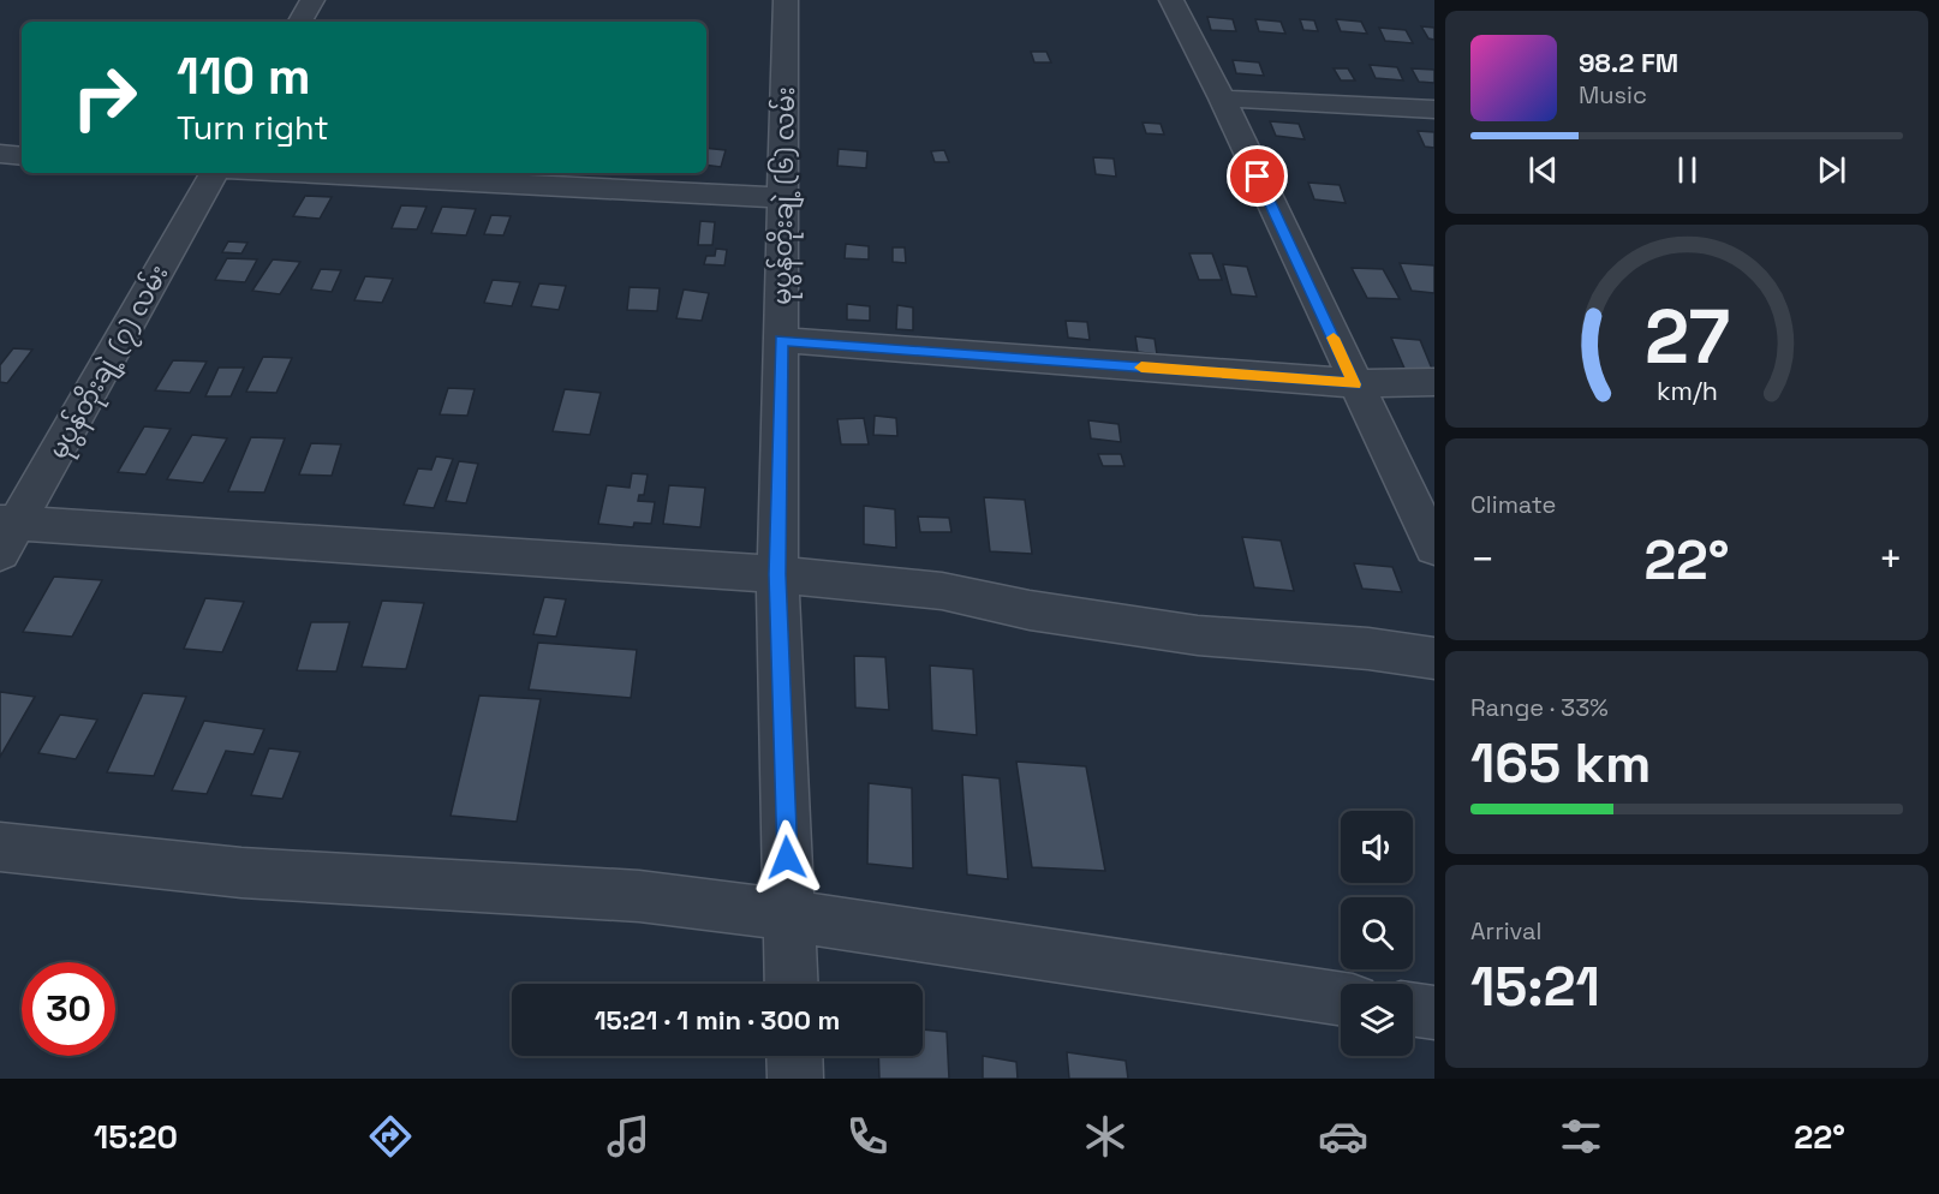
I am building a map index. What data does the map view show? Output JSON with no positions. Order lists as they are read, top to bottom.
{
  "streets": {
    "street": ["မုပွန်တိုးချဲ့ (၆) လမ်း", "မုပွန်တိုးချဲ့ (၇) လမ်း"]
  },
  "page": {
    "turn": ["110 m", "Turn right"],
    "song": ["98.2 FM", "Music"],
    "tile": [
      "Climate",
      ["Range · 33%", "165 km"],
      ["Arrival", "15:21"]
    ],
    "heat": ["−", "22°", "+"],
    "limit": "30",
    "trip": "15:21 · 1 min · 300 m",
    "tabs": ["15:20", "22°"],
    "gauge": ["27", "km/h"]
  }
}
